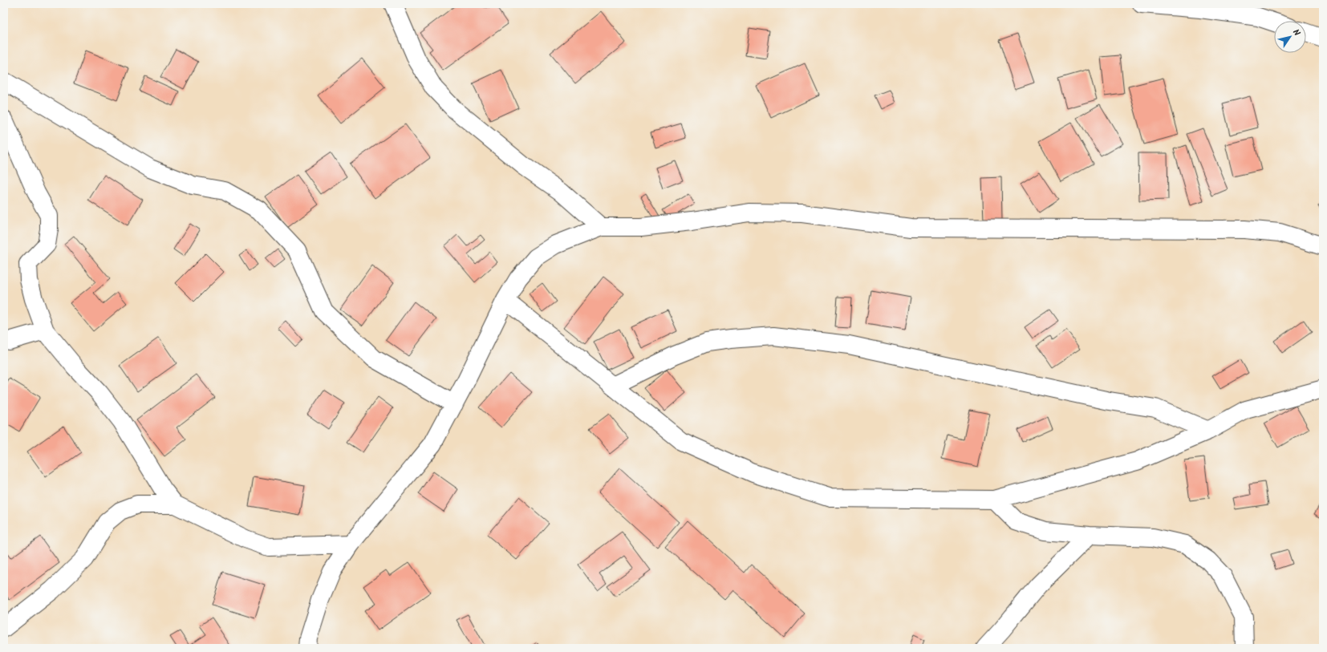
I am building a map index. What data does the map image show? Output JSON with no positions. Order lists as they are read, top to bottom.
{
  "north": "top right"
}
